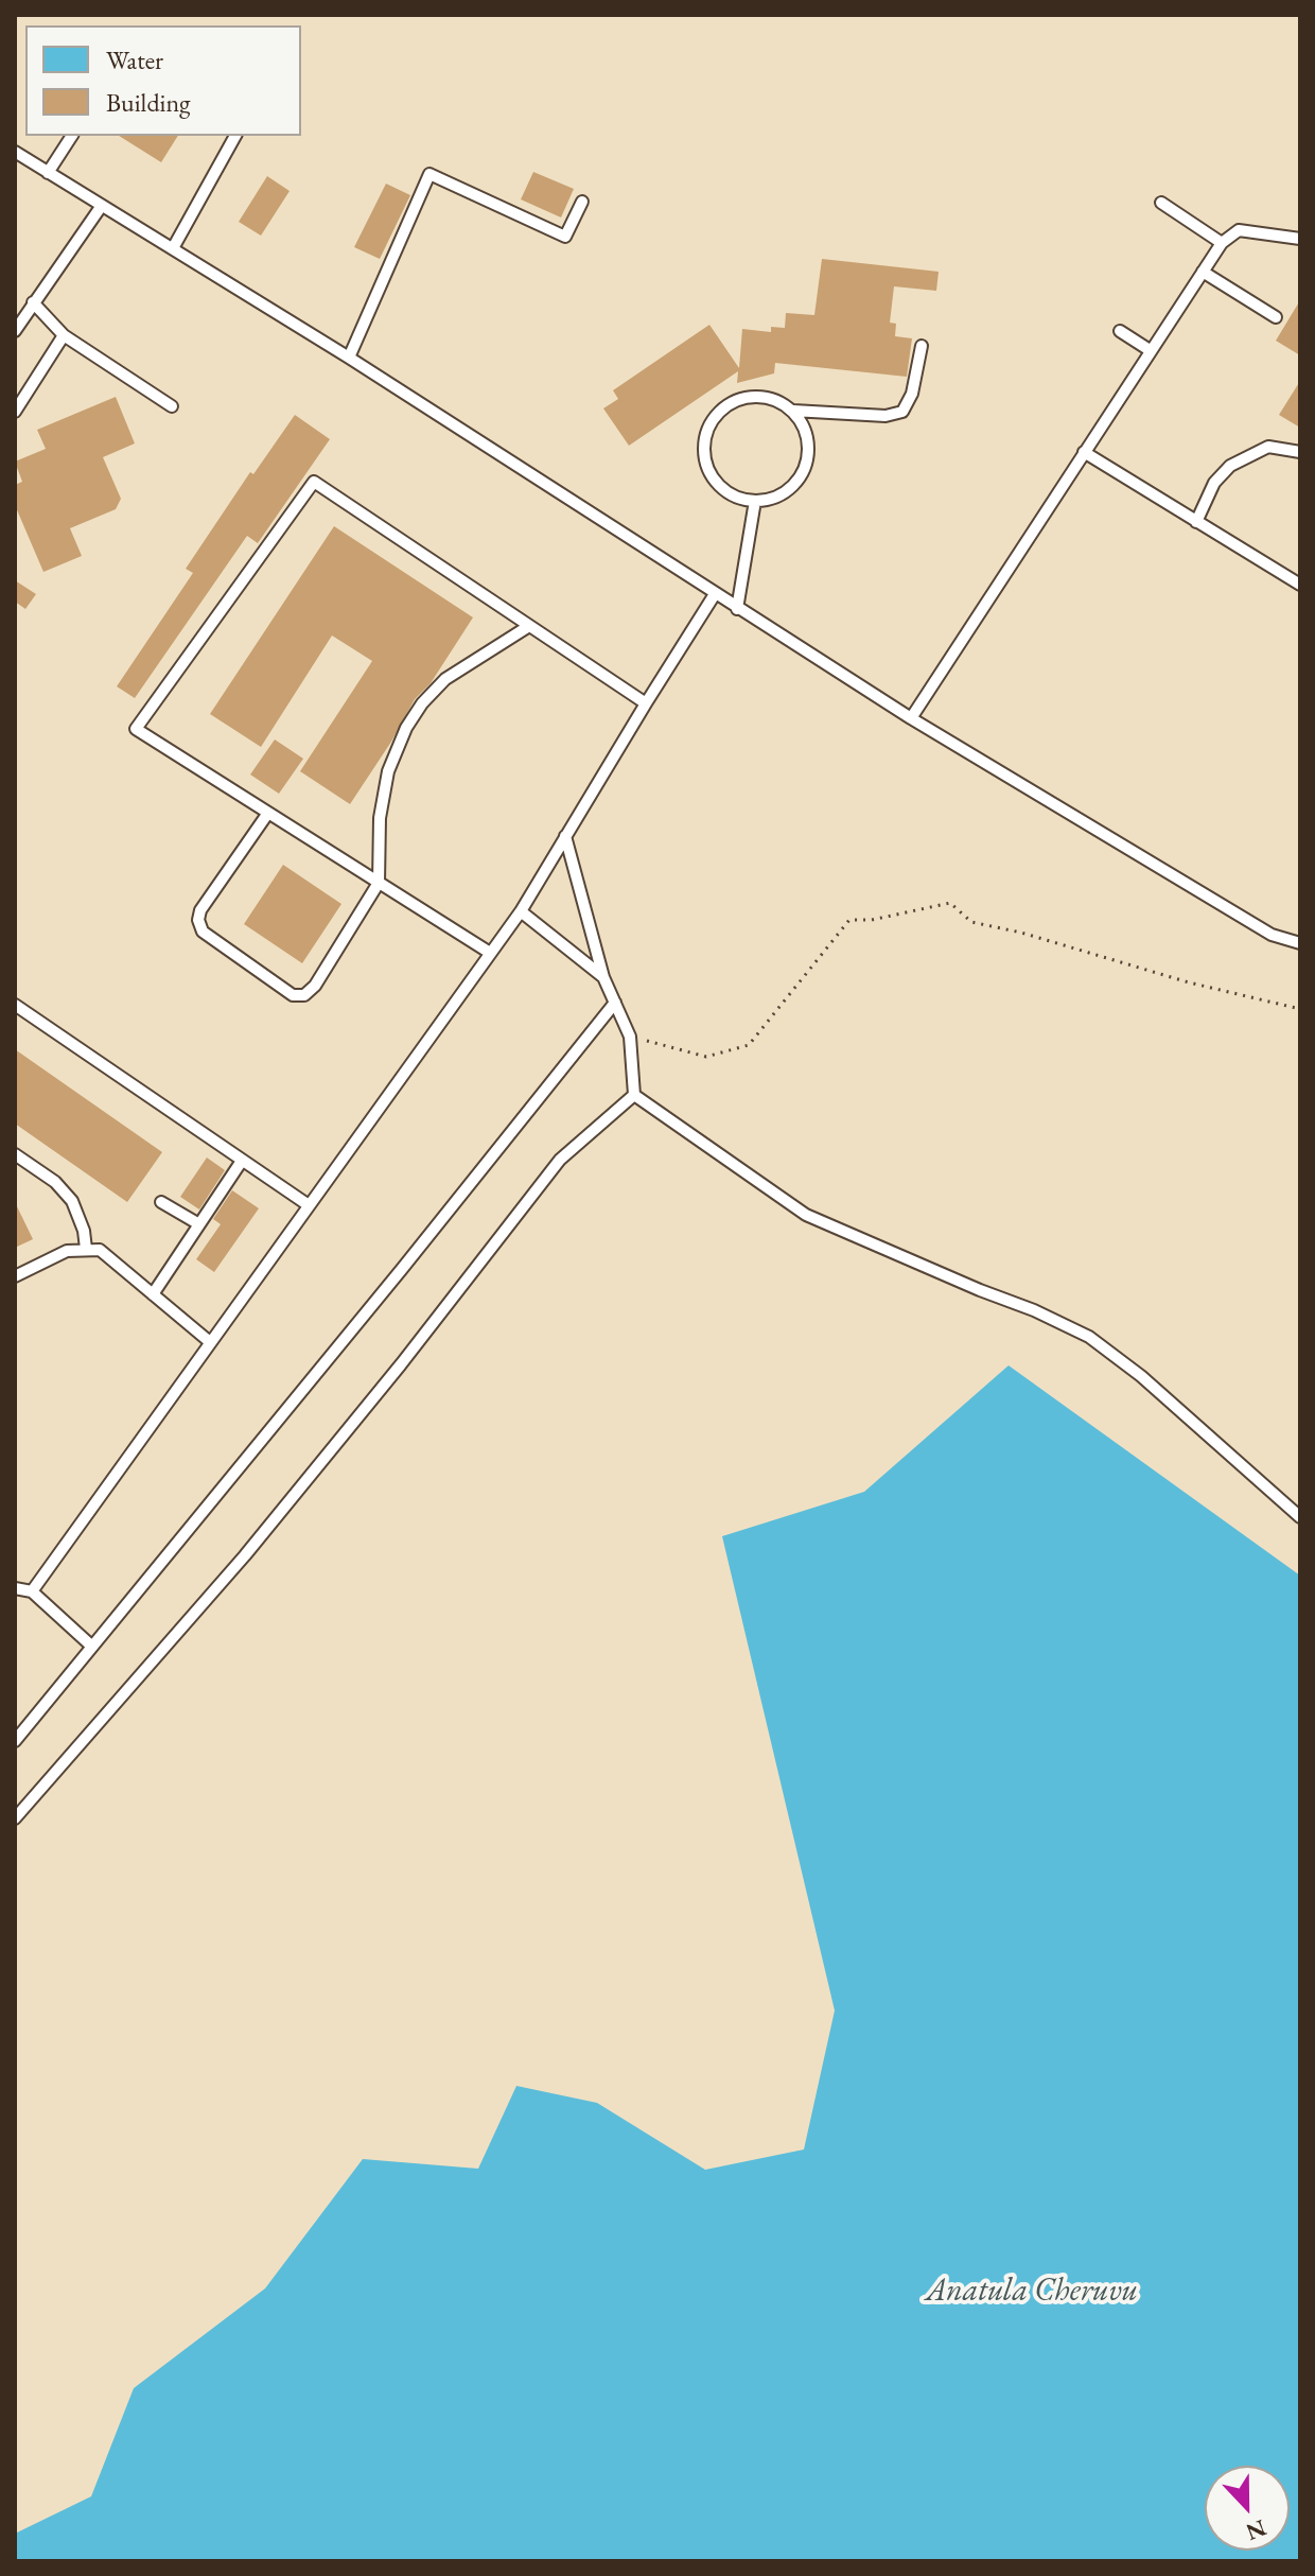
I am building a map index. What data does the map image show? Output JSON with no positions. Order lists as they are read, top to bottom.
{
  "water": ["Anatula Cheruvu"],
  "legend": ["Water", "Building"],
  "north": "bottom"
}
